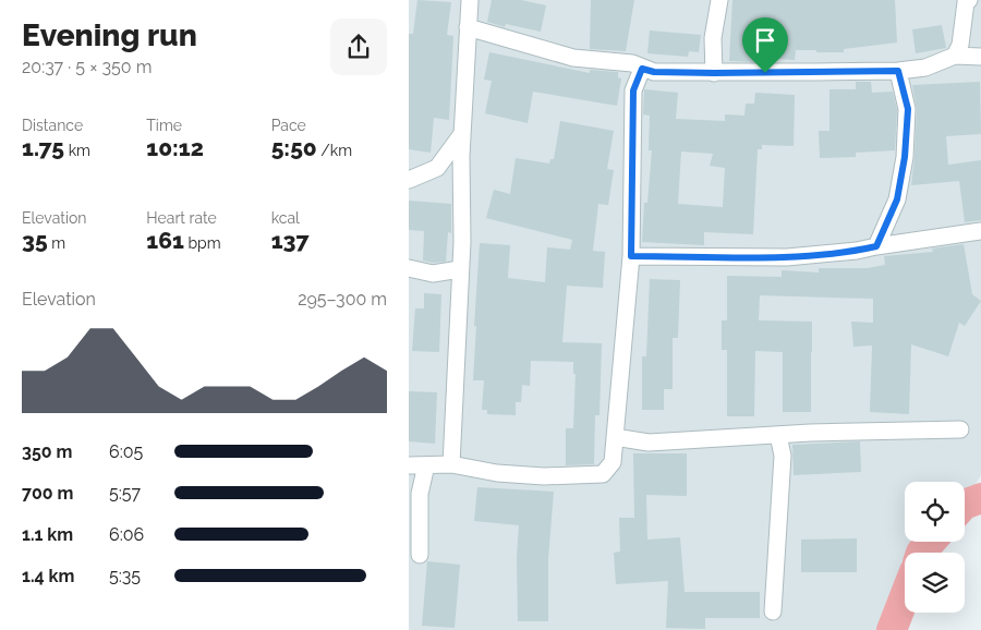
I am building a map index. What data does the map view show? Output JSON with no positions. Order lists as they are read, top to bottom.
{
  "page": {
    "heading": ["Evening run", "20:37 · 5 × 350 m"],
    "stats": [
      ["Distance", "1.75 km"],
      ["Time", "10:12"],
      ["Pace", "5:50 /km"],
      ["Elevation", "35 m"],
      ["Heart rate", "161 bpm"],
      ["kcal", "137"]
    ],
    "chart": ["Elevation", "295–300 m"],
    "list": [
      {
        "name": "350 m",
        "note": "6:05"
      },
      {
        "name": "700 m",
        "note": "5:57"
      },
      {
        "name": "1.1 km",
        "note": "6:06"
      },
      {
        "name": "1.4 km",
        "note": "5:35"
      }
    ]
  }
}
